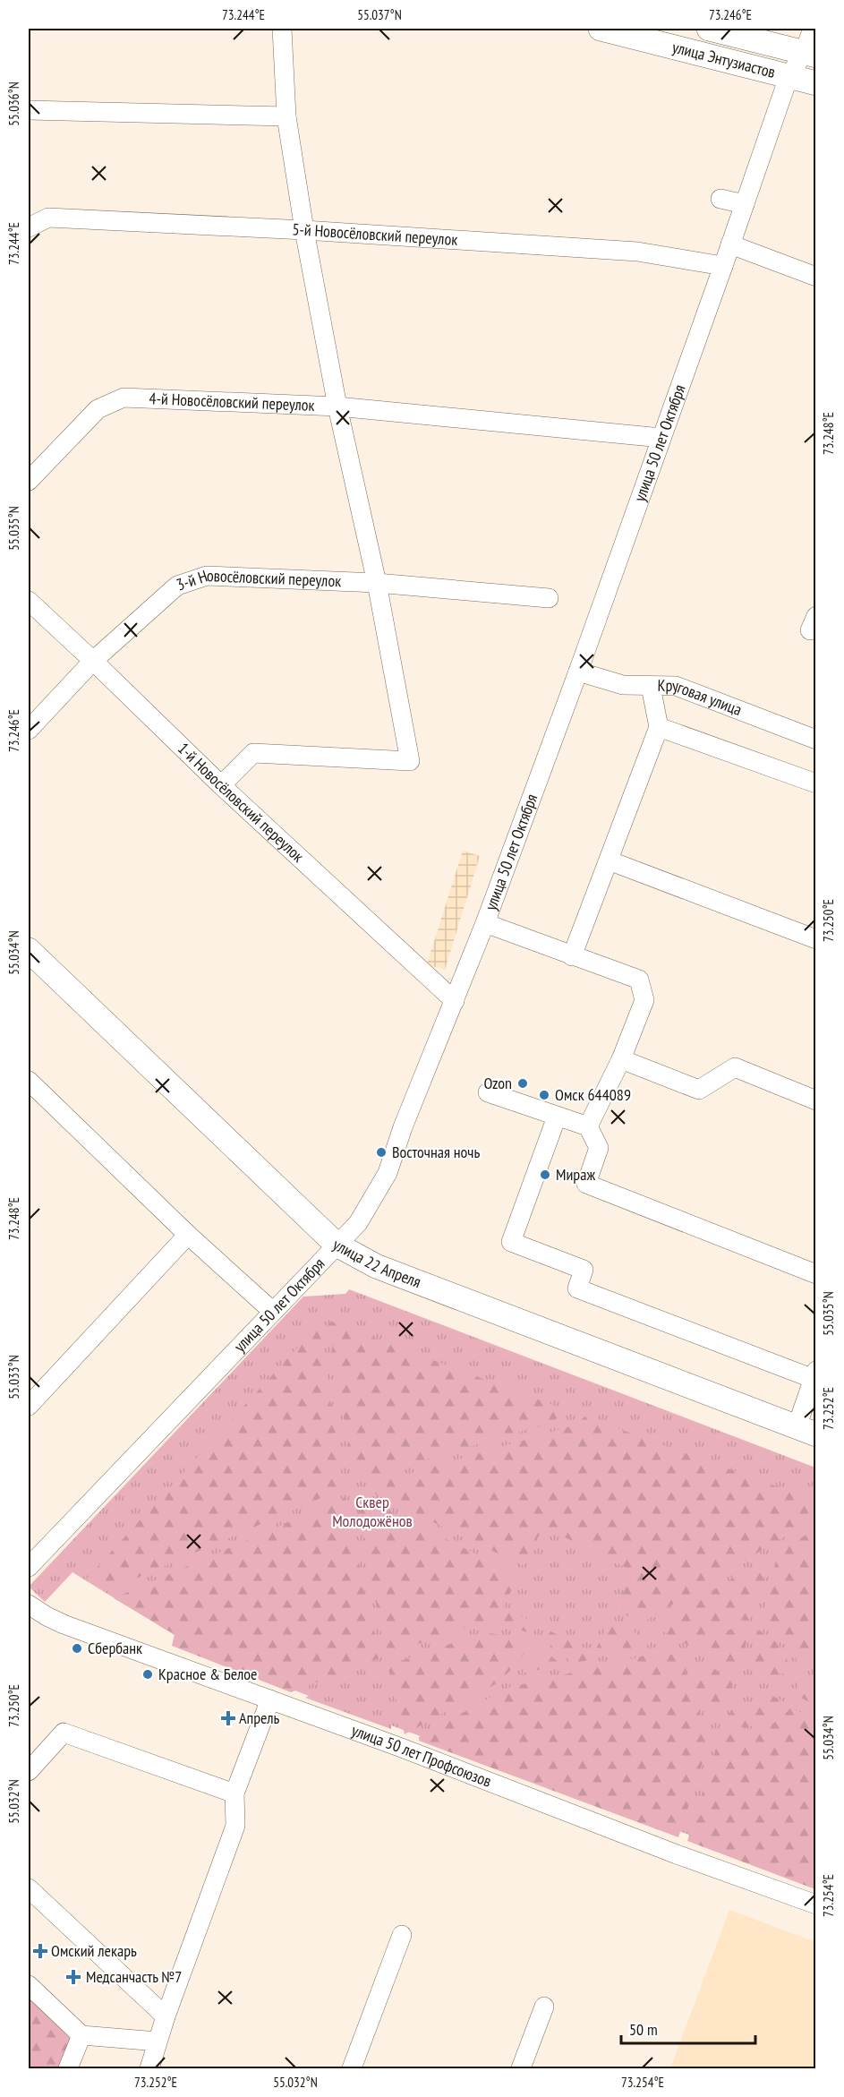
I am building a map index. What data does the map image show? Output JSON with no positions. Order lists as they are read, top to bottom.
{
  "streets": {
    "main road": ["улица Энтузиастов", "улица 22 Апреля"],
    "street": [
      "5-й Новосёловский переулок",
      "4-й Новосёловский переулок",
      "улица 50 лет Октября",
      "3-й Новосёловский переулок",
      "Круговая улица",
      "1-й Новосёловский переулок",
      "улица 50 лет Профсоюзов"
    ]
  },
  "crossings": [
    ["улица Энтузиастов", "улица 50 лет Октября"],
    ["5-й Новосёловский переулок", "улица 50 лет Октября"],
    ["4-й Новосёловский переулок", "улица 50 лет Октября"],
    ["улица 50 лет Октября", "Круговая улица"],
    ["улица 50 лет Октября", "1-й Новосёловский переулок"],
    ["улица 50 лет Октября", "улица 22 Апреля"],
    ["3-й Новосёловский переулок", "1-й Новосёловский переулок"]
  ],
  "parks": ["Сквер Молодожёнов"],
  "places": {
    "other": [
      "Ozon",
      "Омск 644089",
      "Восточная ночь",
      "Мираж",
      "Сбербанк",
      "Красное & Белое"
    ],
    "health": ["Апрель", "Омский лекарь", "Медсанчасть №7"]
  },
  "scale_bar": "50 m",
  "coordinates": [
    "73.244°E",
    "55.037°N",
    "73.246°E",
    "55.036°N",
    "73.248°E",
    "55.035°N",
    "73.250°E",
    "55.034°N",
    "55.033°N",
    "73.252°E",
    "55.032°N",
    "73.254°E"
  ]
}
